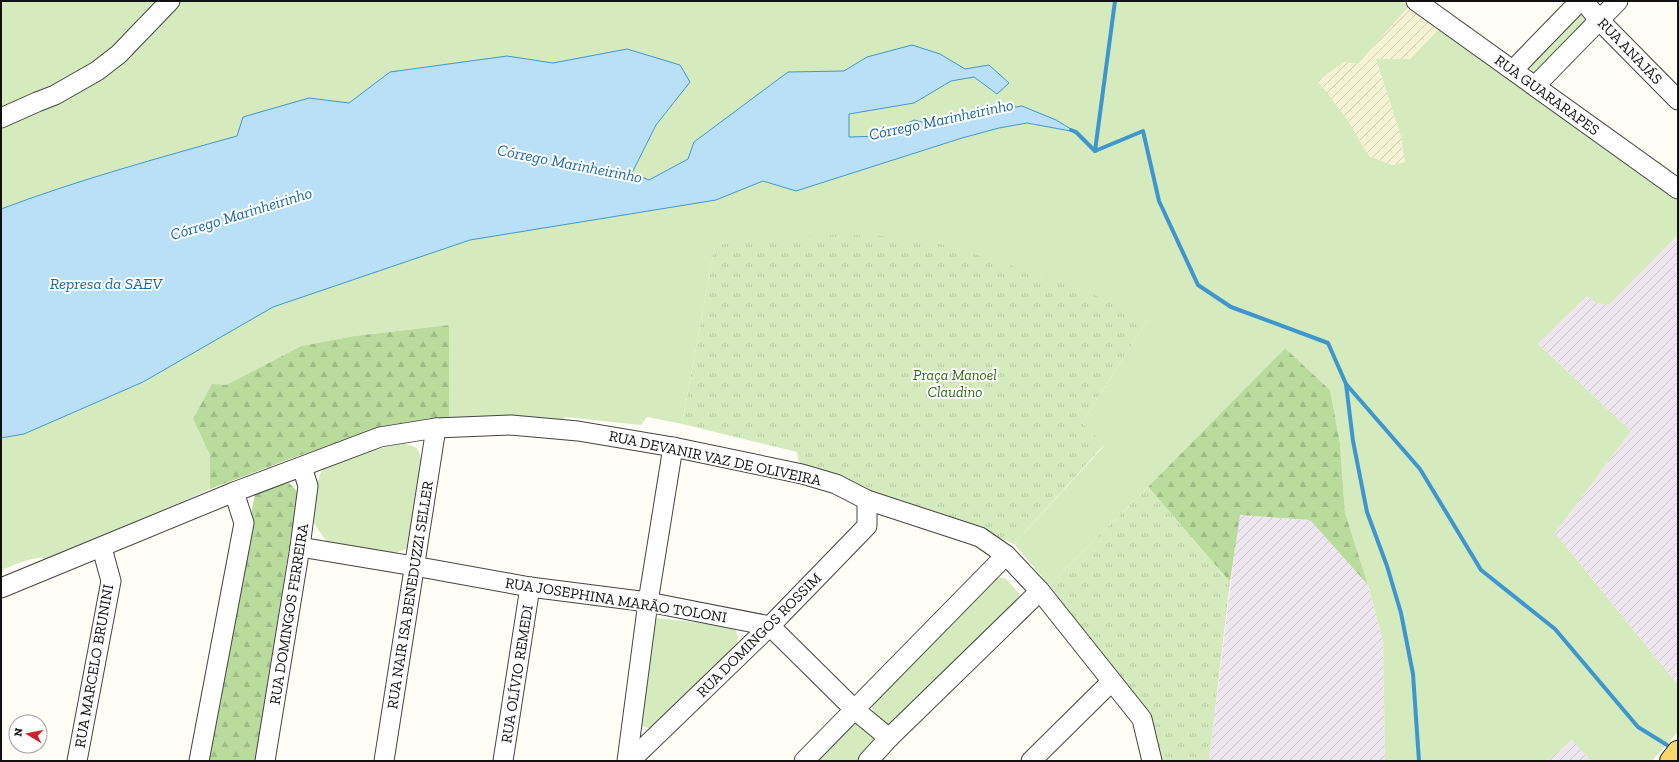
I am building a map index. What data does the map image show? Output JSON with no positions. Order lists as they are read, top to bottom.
{
  "streets": {
    "street": [
      "RUA ANAJÁS",
      "RUA GUARARAPES",
      "RUA DEVANIR VAZ DE OLIVEIRA",
      "RUA NAIR ISA BENEDUZZI SELLER",
      "RUA JOSEPHINA MARÃO TOLONI",
      "RUA DOMINGOS FERREIRA",
      "RUA DOMINGOS ROSSIM",
      "RUA MARCELO BRUNINI",
      "RUA OLÍVIO REMEDI"
    ]
  },
  "crossings": [
    ["RUA DEVANIR VAZ DE OLIVEIRA", "RUA NAIR ISA BENEDUZZI SELLER"],
    ["RUA DEVANIR VAZ DE OLIVEIRA", "RUA DOMINGOS FERREIRA"],
    ["RUA DEVANIR VAZ DE OLIVEIRA", "RUA DOMINGOS ROSSIM"],
    ["RUA DEVANIR VAZ DE OLIVEIRA", "RUA MARCELO BRUNINI"],
    ["RUA NAIR ISA BENEDUZZI SELLER", "RUA JOSEPHINA MARÃO TOLONI"],
    ["RUA JOSEPHINA MARÃO TOLONI", "RUA DOMINGOS FERREIRA"],
    ["RUA JOSEPHINA MARÃO TOLONI", "RUA DOMINGOS ROSSIM"],
    ["RUA JOSEPHINA MARÃO TOLONI", "RUA OLÍVIO REMEDI"]
  ],
  "water": ["Córrego Marinheirinho", "Represa da SAEV"],
  "parks": ["Praça Manoel Claudino"],
  "north": "left"
}
